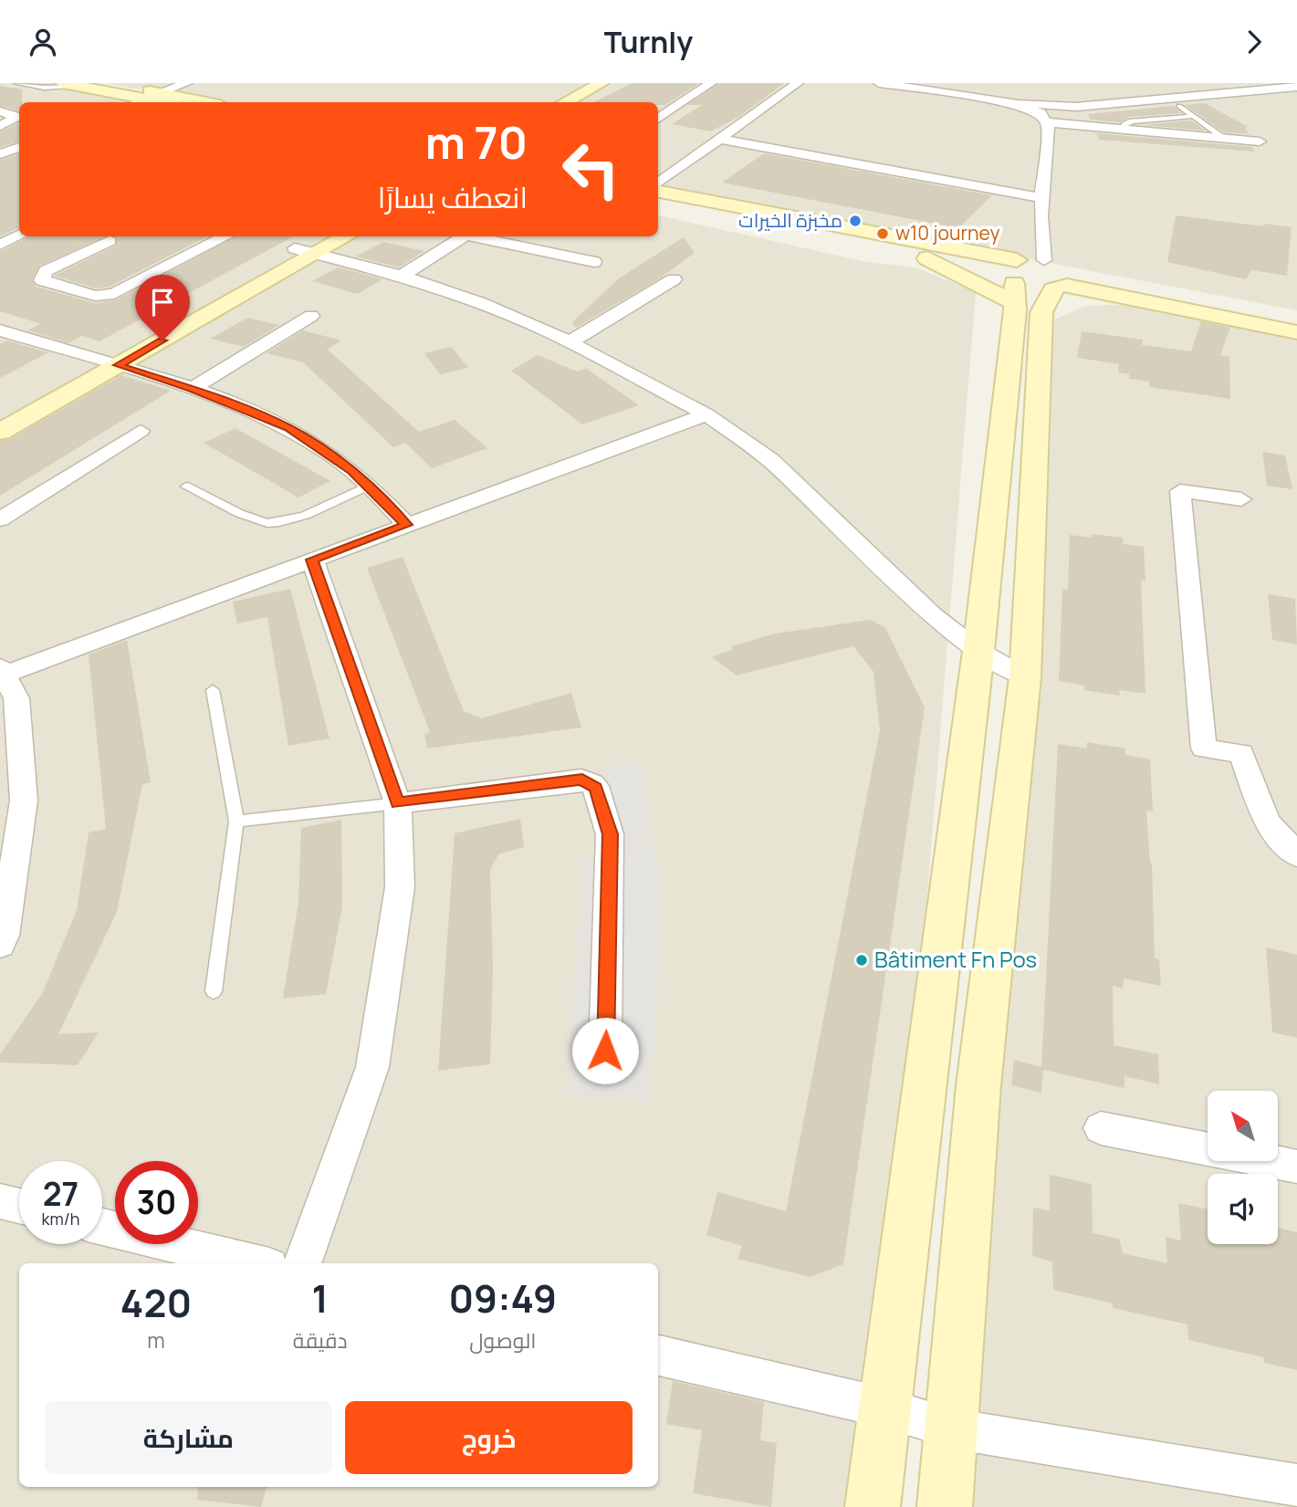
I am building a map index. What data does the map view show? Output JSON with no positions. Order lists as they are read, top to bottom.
{
  "places": ["مخبزة الخيرات", "w10 journey", "Bâtiment Fn Pos"],
  "north": "top left",
  "page": {
    "header": "Turnly",
    "turn": ["70 m", "انعطف يسارًا"],
    "speed": "27 km/h",
    "limit": "30",
    "eta": [
      "09:49",
      "الوصول",
      "1",
      "دقيقة",
      "420",
      "m"
    ],
    "buttons": ["خروج", "مشاركة"]
  }
}
